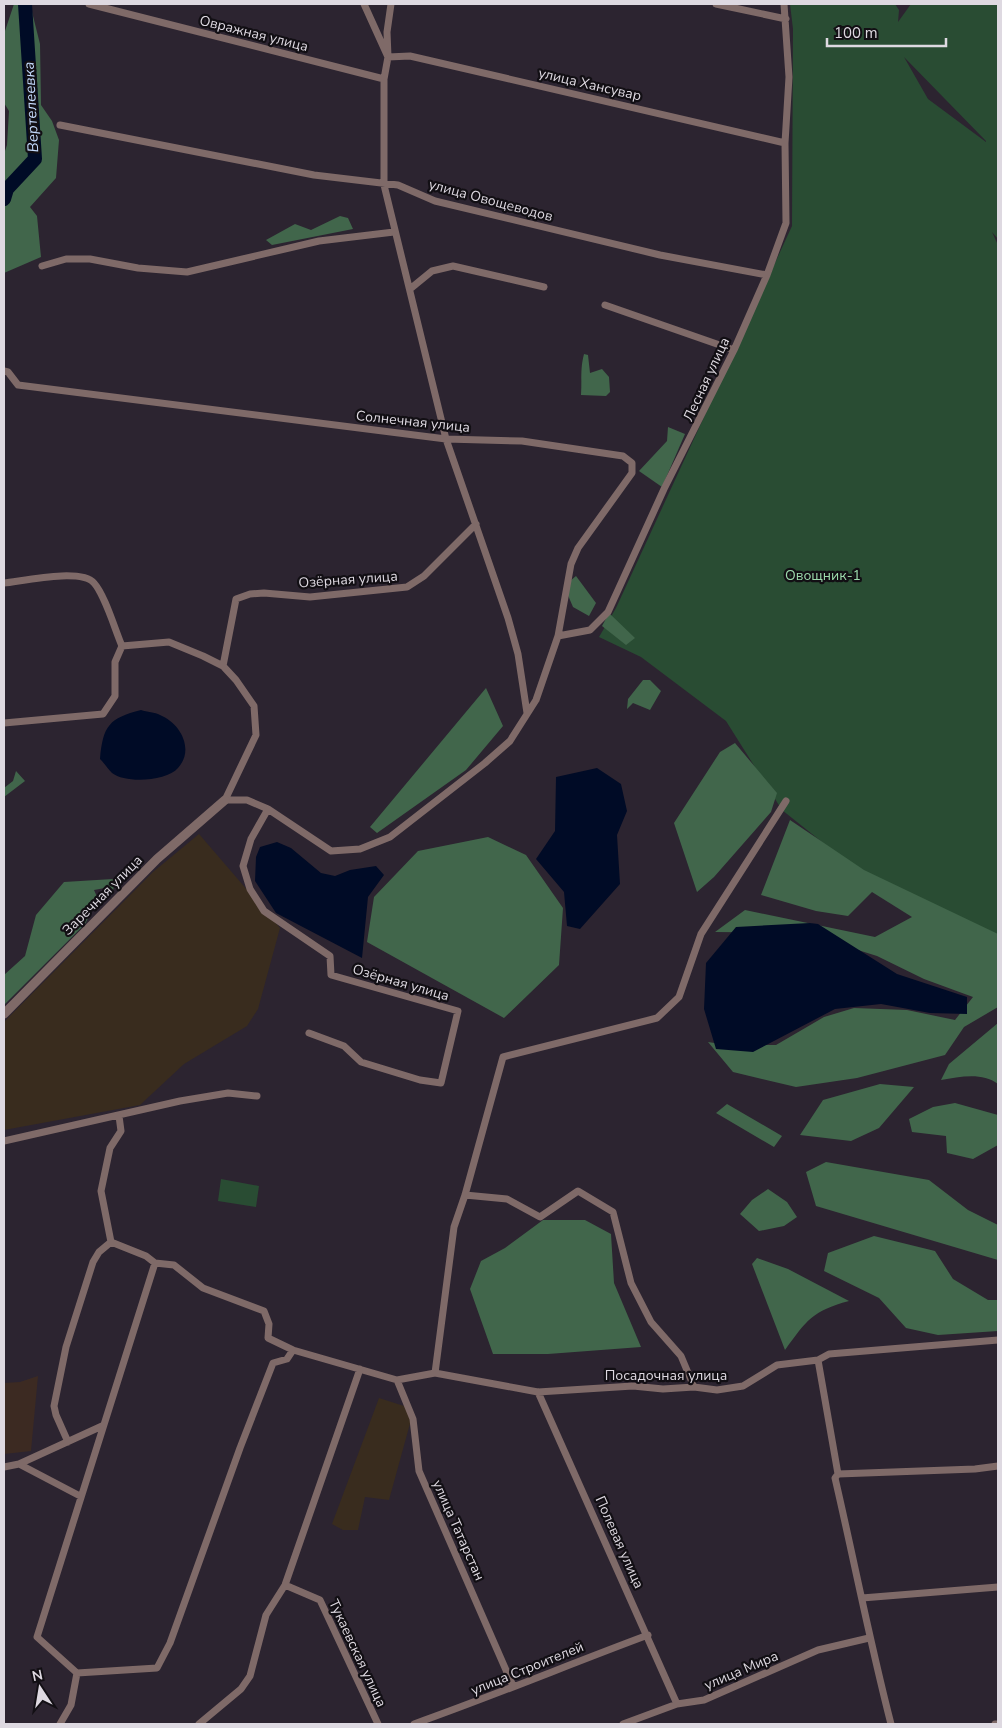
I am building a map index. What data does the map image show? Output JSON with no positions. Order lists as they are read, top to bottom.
{
  "streets": {
    "street": [
      "Овражная улица",
      "улица Хансувар",
      "улица Овощеводов",
      "Лесная улица",
      "Солнечная улица",
      "Озёрная улица",
      "Заречная улица",
      "Посадочная улица",
      "улица Татарстан",
      "Полевая улица",
      "Тукаевская улица",
      "улица Строителей",
      "улица Мира"
    ]
  },
  "crossings": [
    ["улица Хансувар", "Лесная улица"],
    ["улица Овощеводов", "Лесная улица"],
    ["Лесная улица", "Солнечная улица"],
    ["Посадочная улица", "улица Татарстан"],
    ["Посадочная улица", "Полевая улица"],
    ["улица Татарстан", "улица Строителей"],
    ["Полевая улица", "улица Строителей"],
    ["Полевая улица", "улица Мира"]
  ],
  "water": ["Вертелеевка"],
  "parks": ["Овощник-1"],
  "scale_bar": "100 m",
  "north": "top"
}
